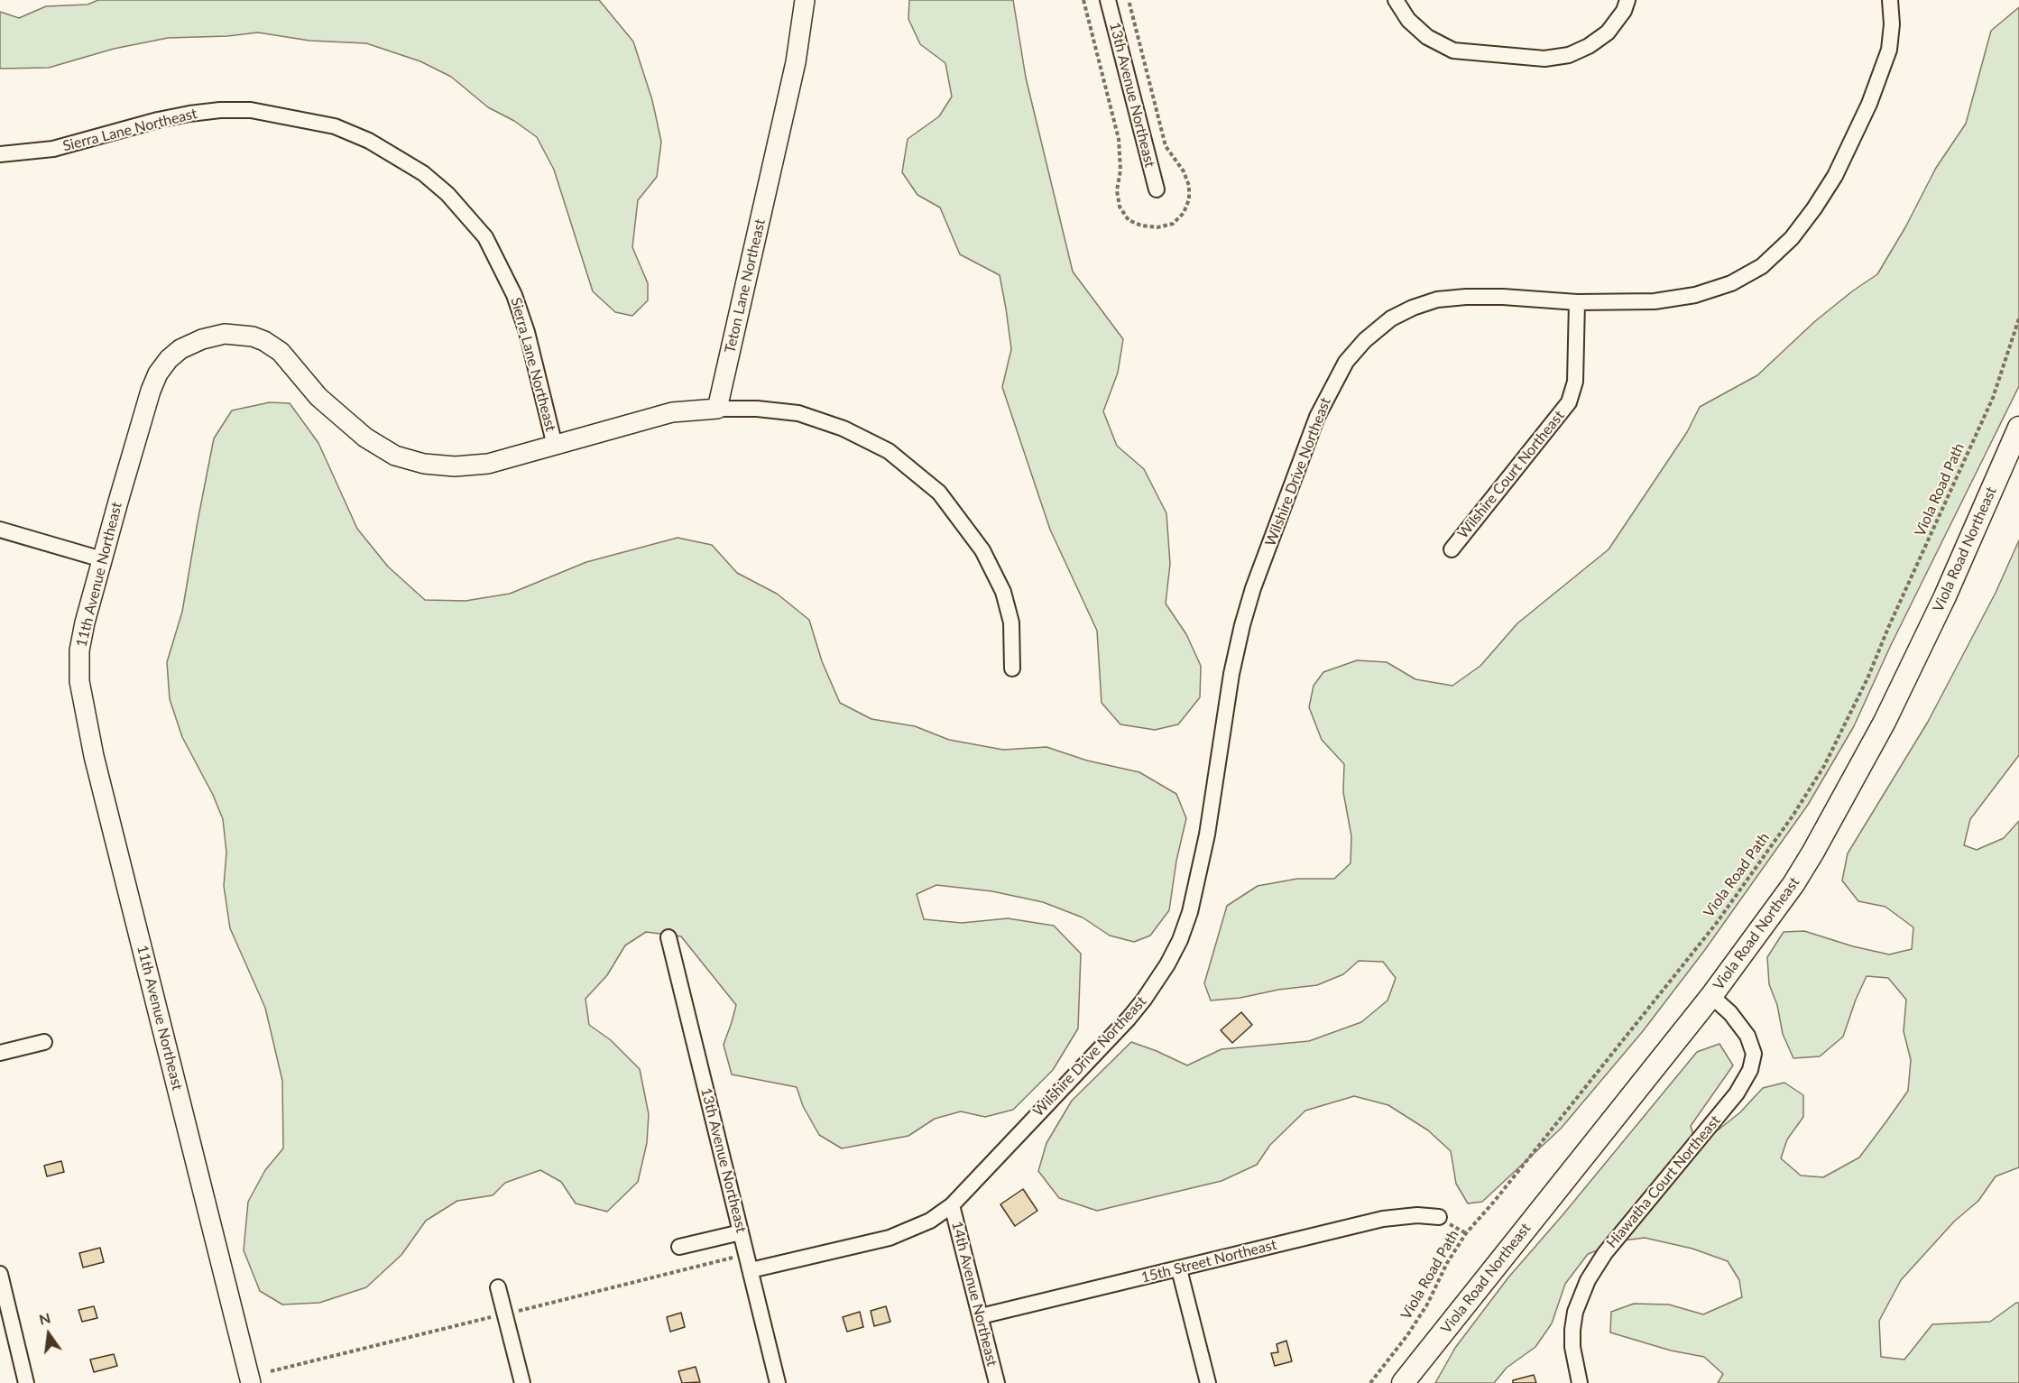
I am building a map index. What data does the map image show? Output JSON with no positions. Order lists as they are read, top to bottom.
{
  "streets": {
    "main road": ["Viola Road Northeast"],
    "street": [
      "13th Avenue Northeast",
      "Sierra Lane Northeast",
      "Teton Lane Northeast",
      "Wilshire Drive Northeast",
      "Wilshire Court Northeast",
      "11th Avenue Northeast",
      "Hiawatha Court Northeast",
      "15th Street Northeast",
      "14th Avenue Northeast"
    ],
    "path": ["Viola Road Path"]
  },
  "crossings": [
    ["Sierra Lane Northeast", "11th Avenue Northeast"],
    ["Wilshire Drive Northeast", "Wilshire Court Northeast"],
    ["Wilshire Drive Northeast", "14th Avenue Northeast"],
    ["Viola Road Northeast", "Hiawatha Court Northeast"],
    ["15th Street Northeast", "14th Avenue Northeast"]
  ],
  "north": "top"
}
